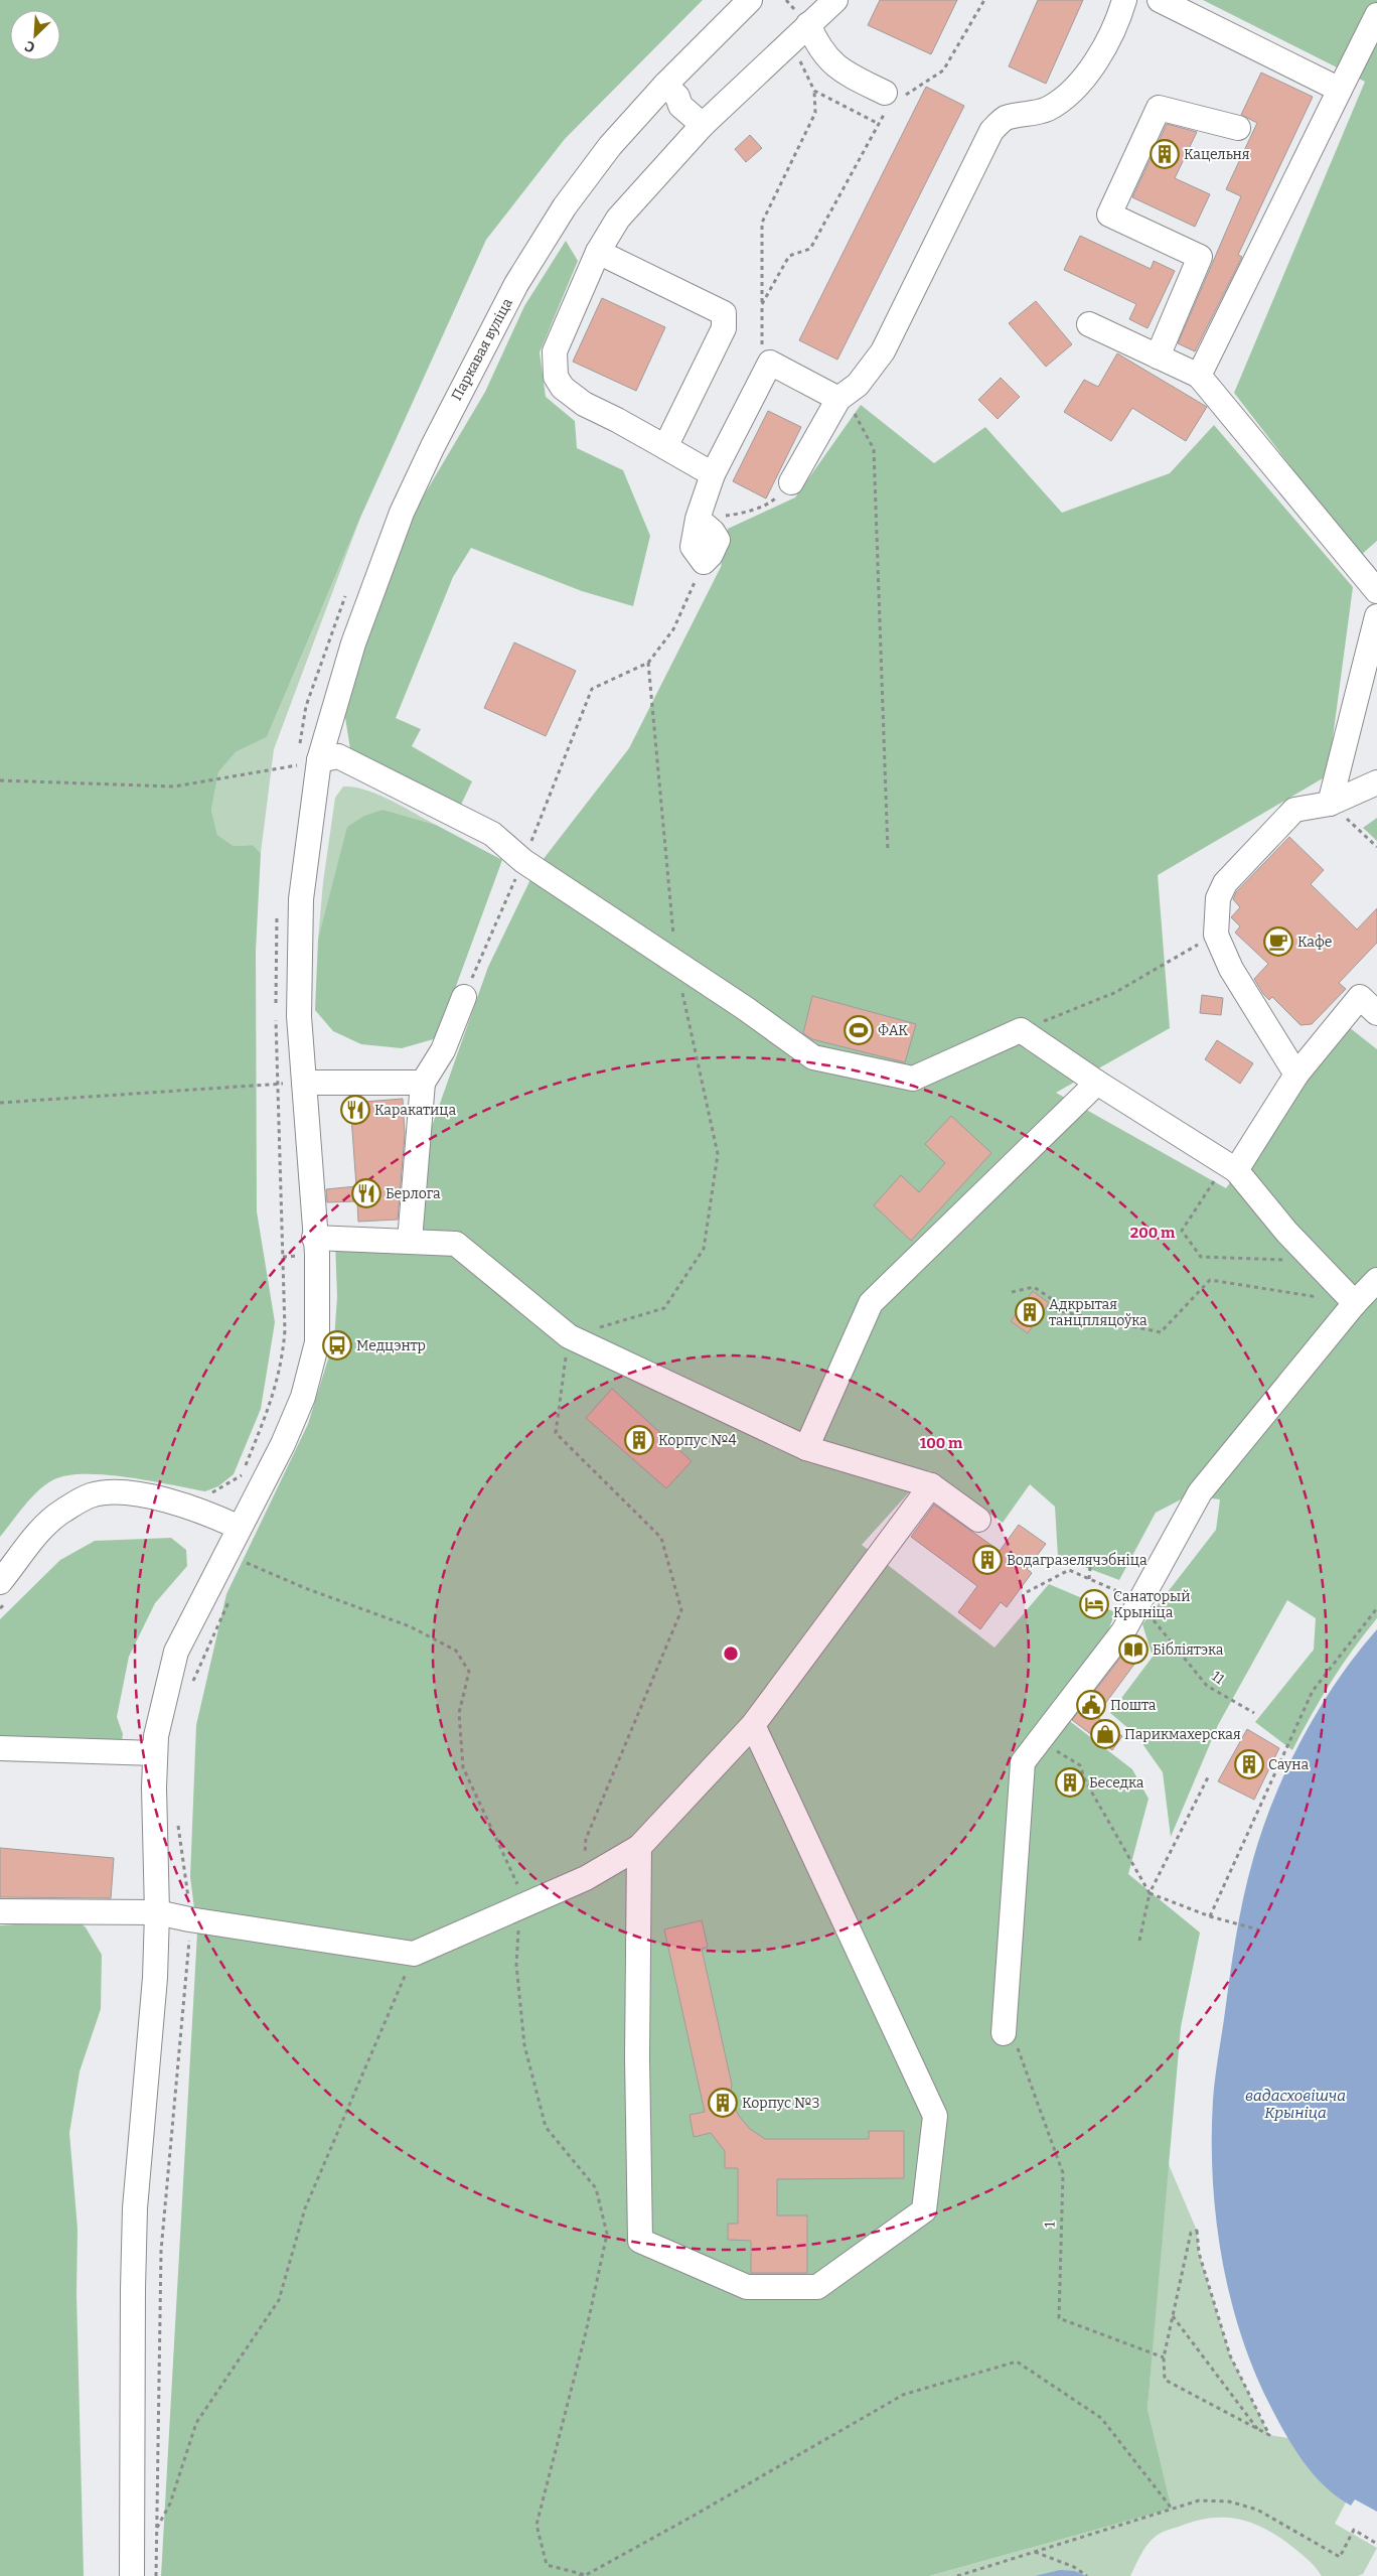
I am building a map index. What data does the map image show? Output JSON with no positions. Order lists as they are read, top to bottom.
{
  "streets": {
    "street": ["Паркавая вуліца"],
    "path": ["11", "1"]
  },
  "water": ["вадасховішча Крыніца"],
  "places": {
    "building": [
      "Кацельня",
      "Адкрытая танцпляцоўка",
      "Корпус №4",
      "Водагразелячэбніца",
      "Сауна",
      "Беседка",
      "Корпус №3"
    ],
    "cafe": ["Кафе"],
    "sports": ["ФАК"],
    "restaurant": ["Каракатица", "Берлога"],
    "bus stop": ["Медцэнтр"],
    "hotel": ["Санаторый Крыніца"],
    "library": ["Бібліятэка"],
    "public building": ["Пошта"],
    "shop": ["Парикмахерская"]
  },
  "north": "bottom left",
  "rings": ["200 m", "100 m"]
}
